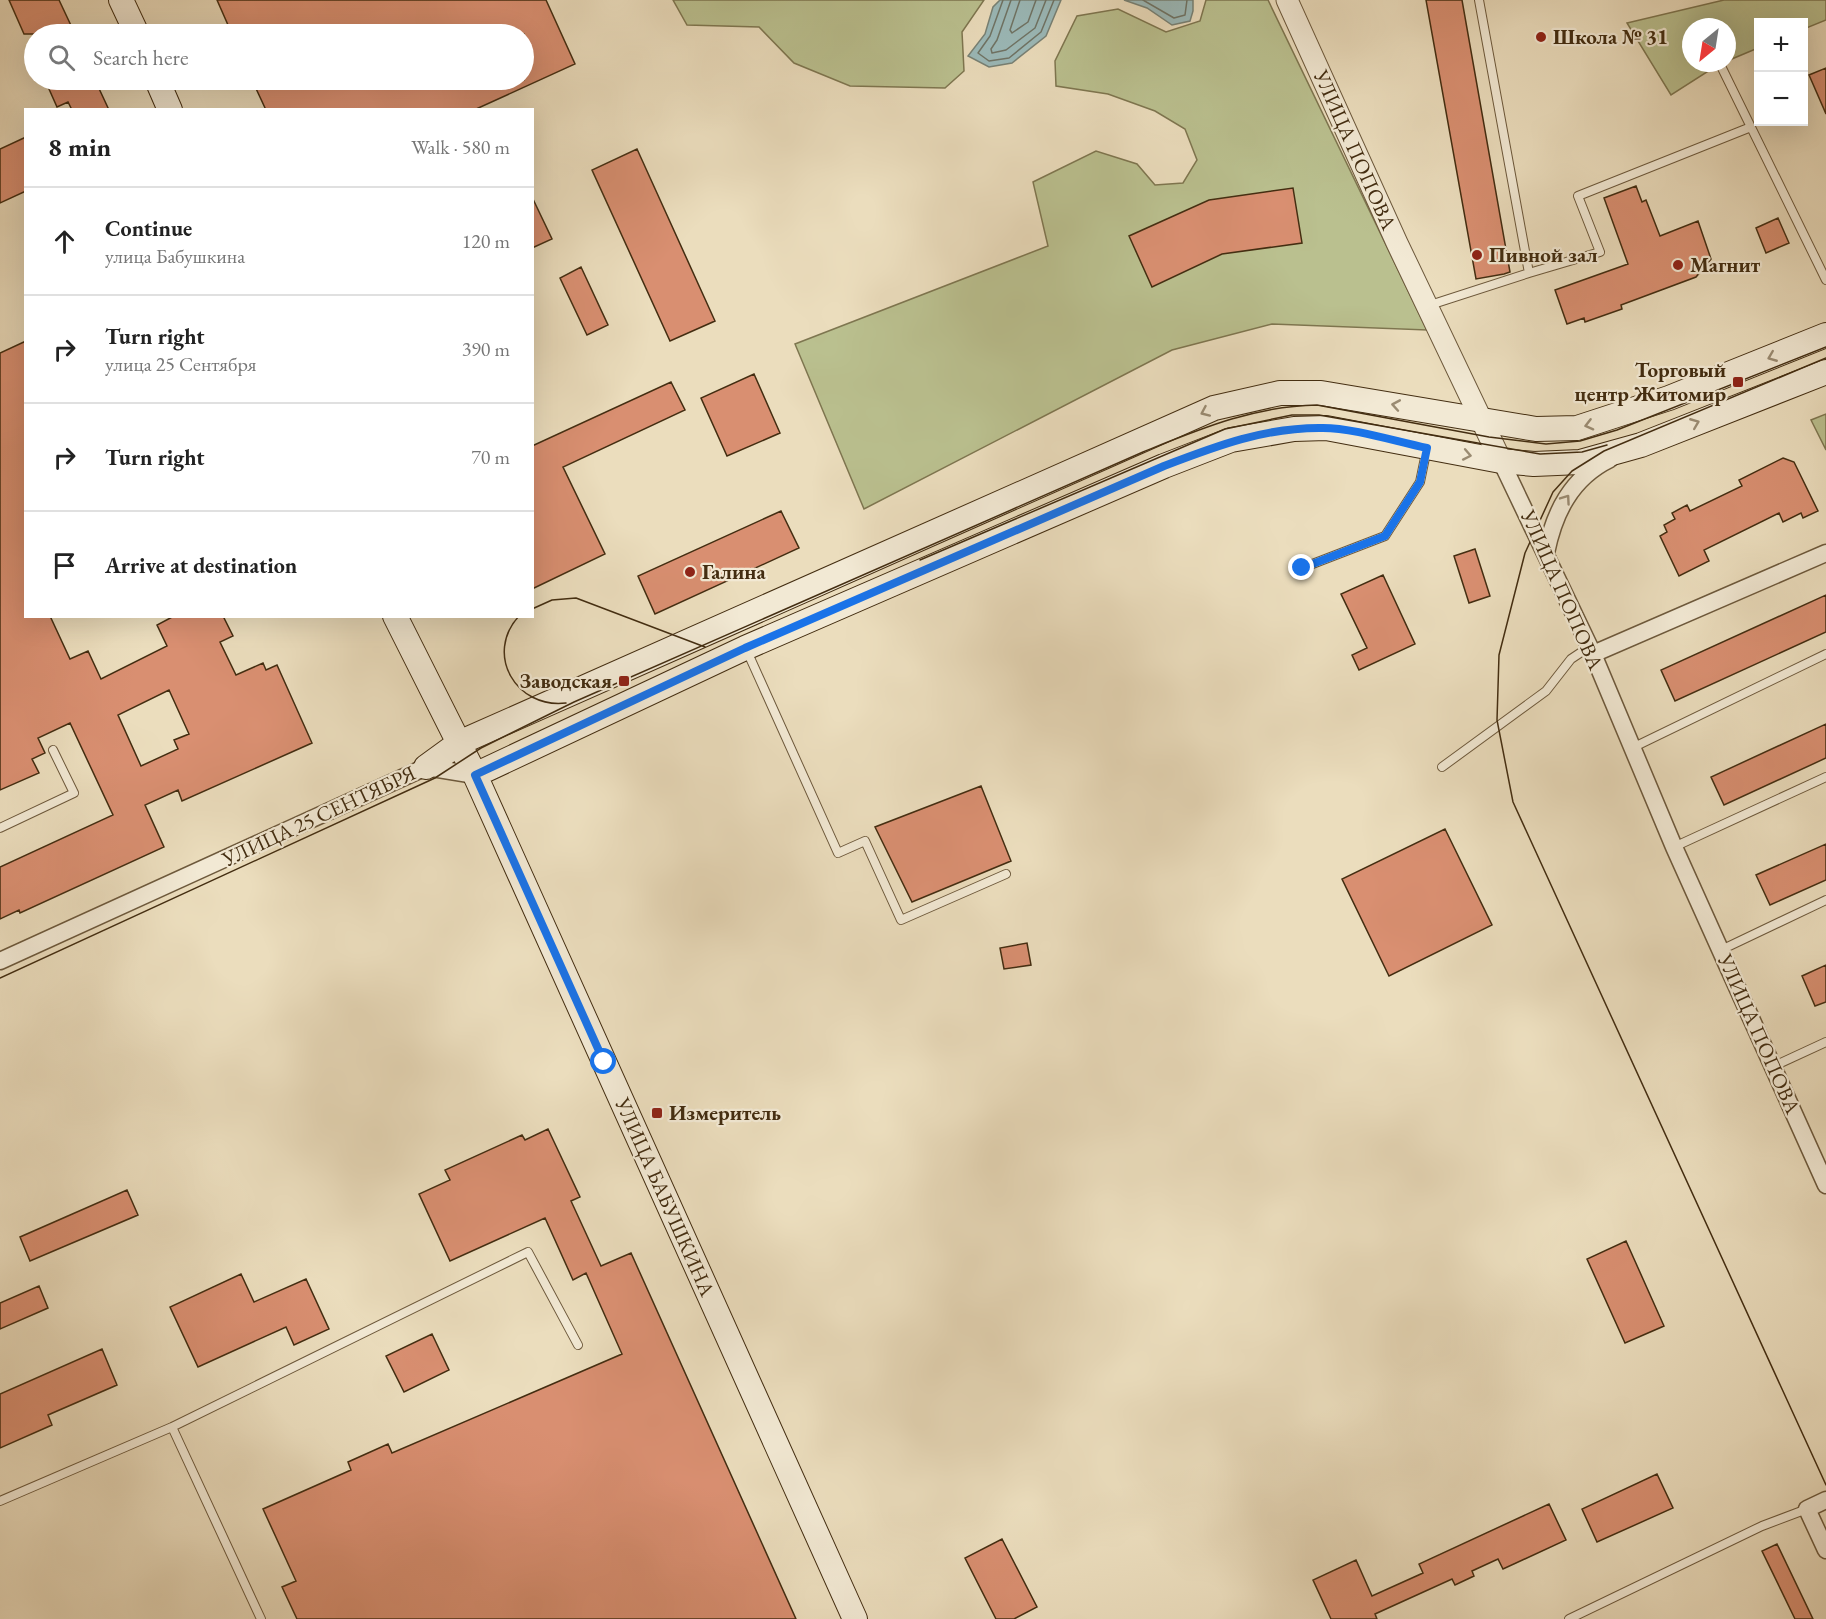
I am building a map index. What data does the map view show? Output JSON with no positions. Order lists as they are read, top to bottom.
{
  "streets": {
    "main road": ["УЛИЦА БАБУШКИНА"],
    "street": ["УЛИЦА ПОПОВА", "УЛИЦА 25 СЕНТЯБРЯ"]
  },
  "crossings": [
    ["УЛИЦА 25 СЕНТЯБРЯ", "УЛИЦА БАБУШКИНА"]
  ],
  "places": {
    "other": [
      "Школа № 31",
      "Пивной зал",
      "Магнит",
      "Галина"
    ],
    "transit": ["Торговый центр Житомир", "Заводская", "Измеритель"]
  },
  "north": "bottom left",
  "page": {
    "map_buttons": ["+", "−"],
    "search": "Search here",
    "heading": ["8 min", "Walk · 580 m"],
    "list": [
      ["Continue", "улица Бабушкина", "120 m"],
      ["Turn right", "улица 25 Сентября", "390 m"],
      ["Turn right", "70 m"],
      "Arrive at destination"
    ]
  }
}
